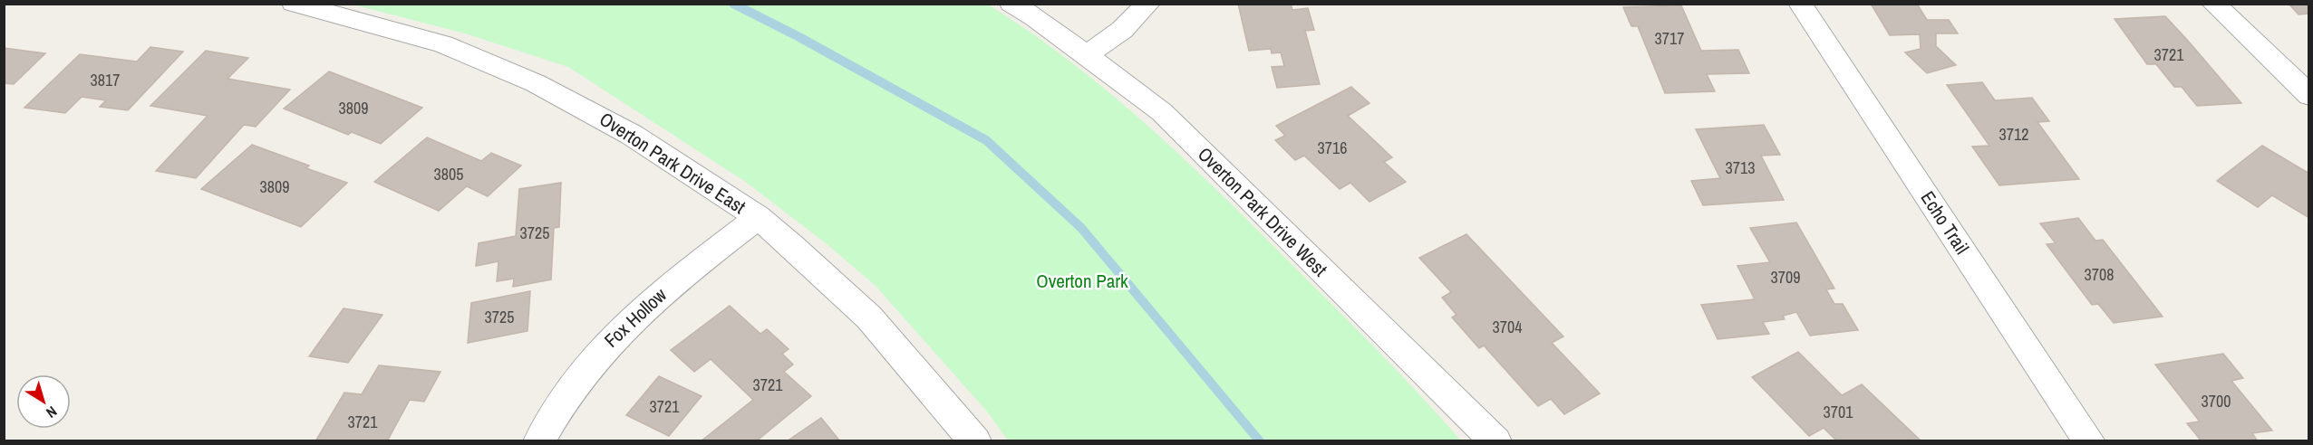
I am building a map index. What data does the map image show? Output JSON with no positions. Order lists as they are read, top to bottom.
{
  "streets": {
    "street": [
      "Overton Park Drive East",
      "Overton Park Drive West",
      "Echo Trail",
      "Fox Hollow"
    ]
  },
  "crossings": [
    ["Overton Park Drive East", "Fox Hollow"]
  ],
  "parks": ["Overton Park"],
  "house_numbers": [
    "3717",
    "3721",
    "3817",
    "3809",
    "3712",
    "3716",
    "3713",
    "3805",
    "3809",
    "3725",
    "3708",
    "3709",
    "3725",
    "3704",
    "3721",
    "3700",
    "3721",
    "3701",
    "3721"
  ],
  "north": "bottom right"
}
